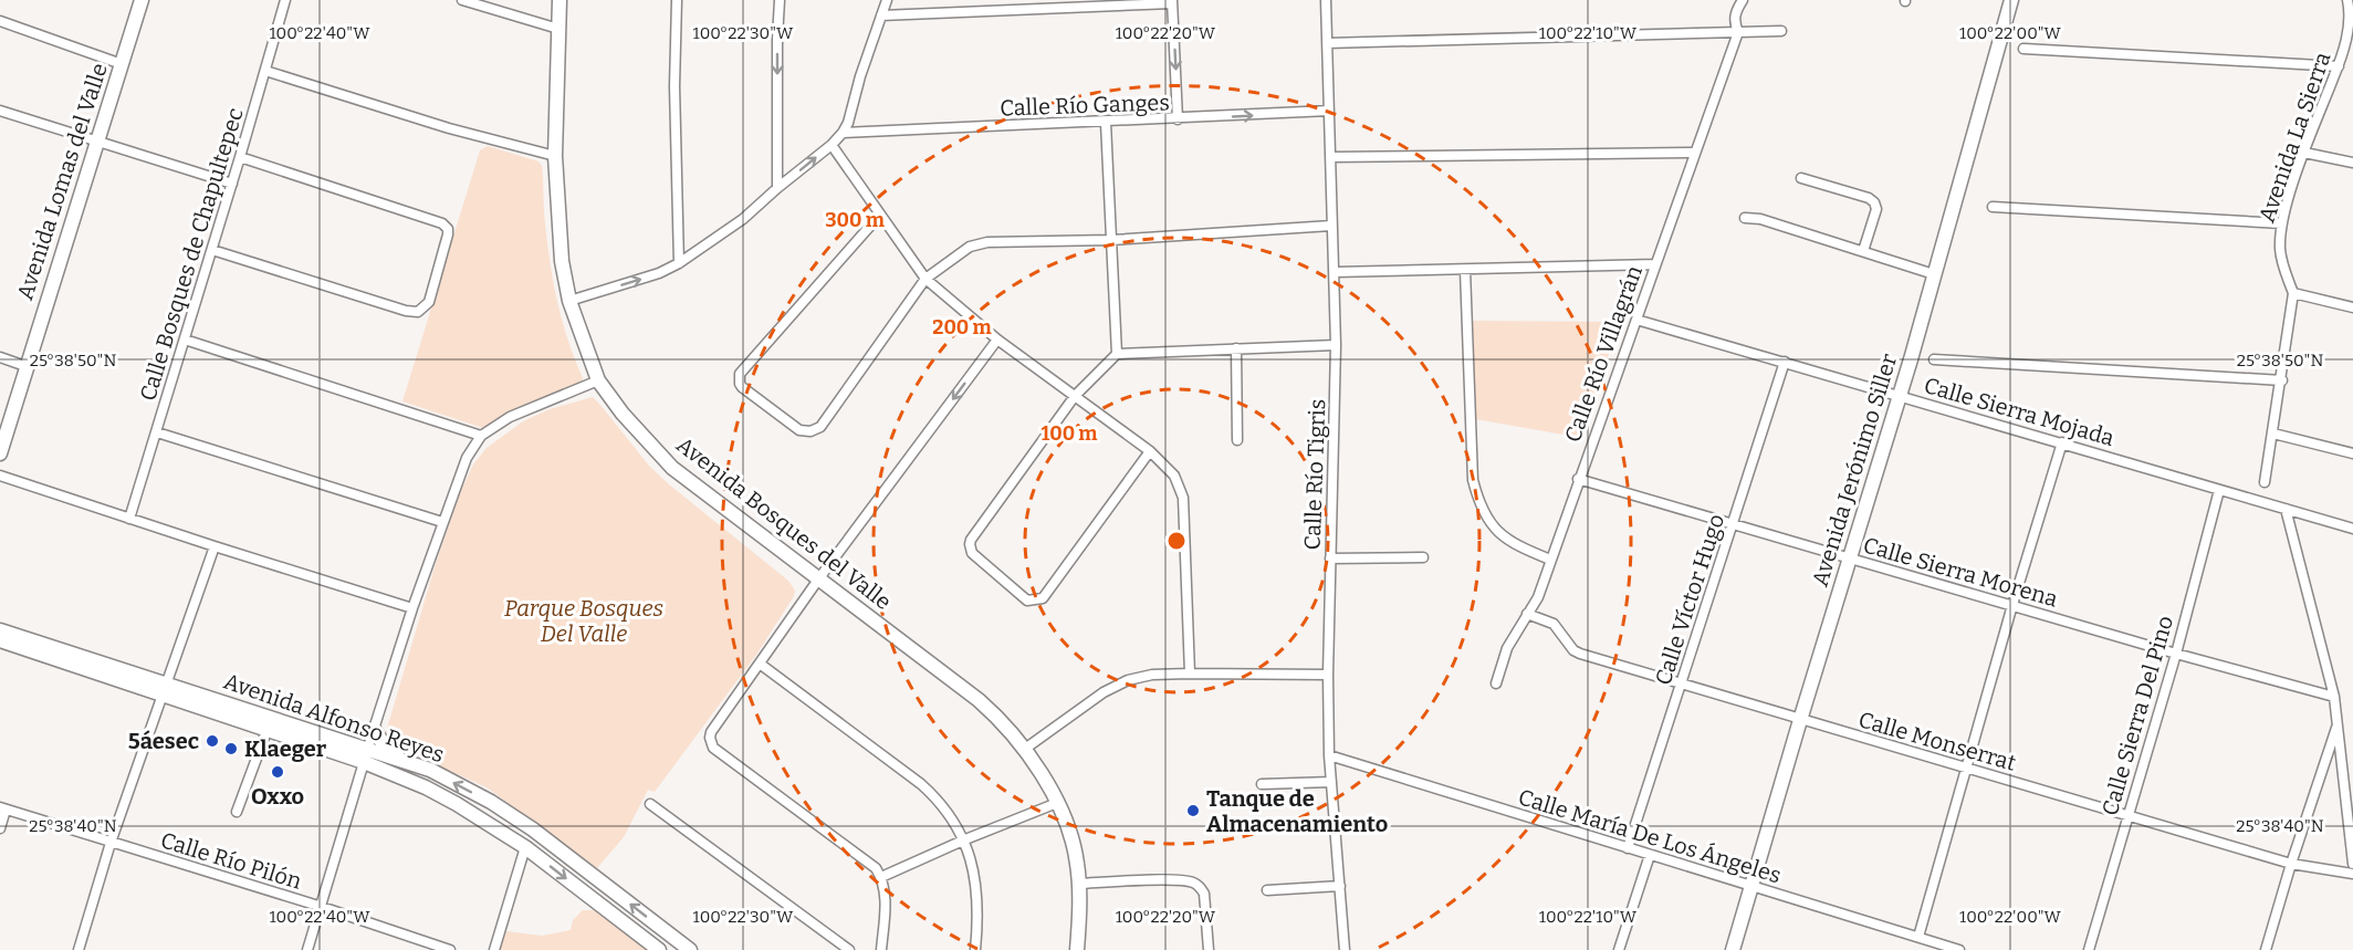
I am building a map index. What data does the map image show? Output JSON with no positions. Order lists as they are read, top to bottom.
{
  "streets": {
    "street": [
      "Calle Río Ganges",
      "Avenida La Sierra",
      "Avenida Lomas del Valle",
      "Calle Bosques de Chapultepec",
      "Calle Río Villagrán",
      "Calle Sierra Mojada",
      "Avenida Jerónimo Siller",
      "Calle Río Tigris",
      "Avenida Bosques del Valle",
      "Calle Sierra Morena",
      "Calle Víctor Hugo",
      "Calle Sierra Del Pino",
      "Avenida Alfonso Reyes",
      "Calle Monserrat",
      "Calle María De Los Ángeles",
      "Calle Río Pilón"
    ]
  },
  "crossings": [
    ["Calle Río Ganges", "Calle Río Tigris"],
    ["Calle Río Villagrán", "Calle Sierra Mojada"],
    ["Calle Río Villagrán", "Calle Sierra Morena"],
    ["Calle Río Villagrán", "Calle Monserrat"],
    ["Calle Sierra Mojada", "Avenida Jerónimo Siller"],
    ["Calle Sierra Mojada", "Calle Víctor Hugo"],
    ["Calle Sierra Mojada", "Calle Sierra Del Pino"],
    ["Avenida Jerónimo Siller", "Calle Sierra Morena"],
    ["Avenida Jerónimo Siller", "Calle Monserrat"],
    ["Avenida Jerónimo Siller", "Calle María De Los Ángeles"],
    ["Calle Río Tigris", "Calle María De Los Ángeles"],
    ["Calle Sierra Morena", "Calle Víctor Hugo"],
    ["Calle Sierra Morena", "Calle Sierra Del Pino"],
    ["Calle Víctor Hugo", "Calle Monserrat"],
    ["Calle Víctor Hugo", "Calle María De Los Ángeles"],
    ["Calle Sierra Del Pino", "Calle Monserrat"]
  ],
  "parks": ["Parque Bosques Del Valle"],
  "places": [
    "5áesec",
    "Klaeger",
    "Oxxo",
    "Tanque de Almacenamiento"
  ],
  "coordinates": [
    "100°22'40\"W",
    "100°22'30\"W",
    "100°22'20\"W",
    "100°22'10\"W",
    "100°22'00\"W",
    "25°38'50\"N",
    "25°38'40\"N"
  ],
  "rings": ["300 m", "200 m", "100 m"]
}
